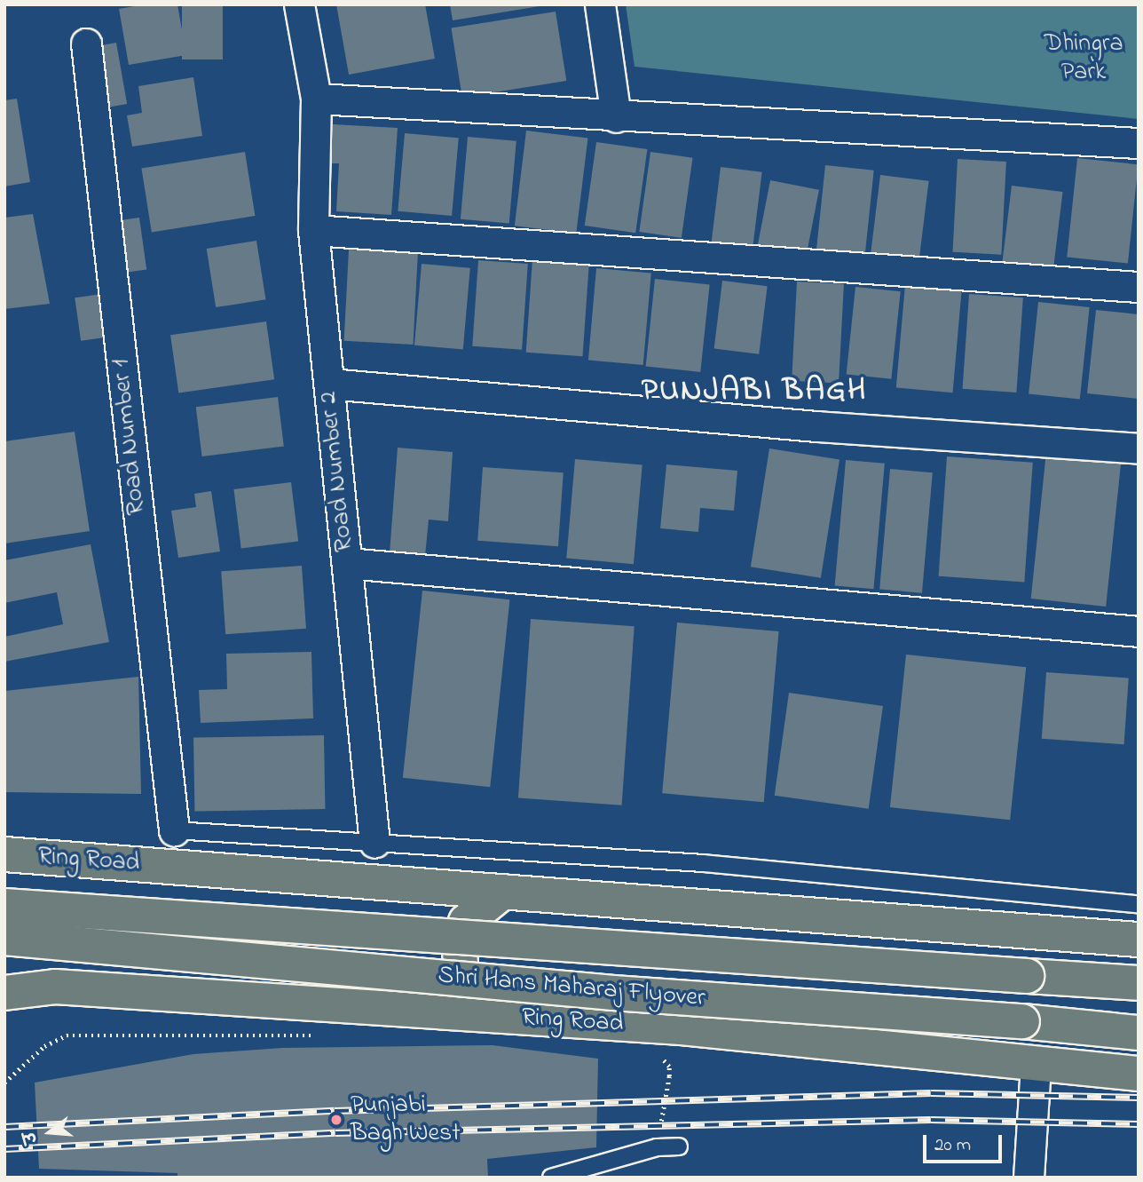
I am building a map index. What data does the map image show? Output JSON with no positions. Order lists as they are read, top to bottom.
{
  "streets": {
    "main road": ["Ring Road", "Shri Hans Maharaj Flyover"],
    "street": ["Road Number 1", "Road Number 2"]
  },
  "districts": ["PUNJABI BAGH"],
  "parks": ["Dhingra Park"],
  "places": ["Punjabi Bagh West"],
  "scale_bar": "20 m",
  "north": "left"
}
